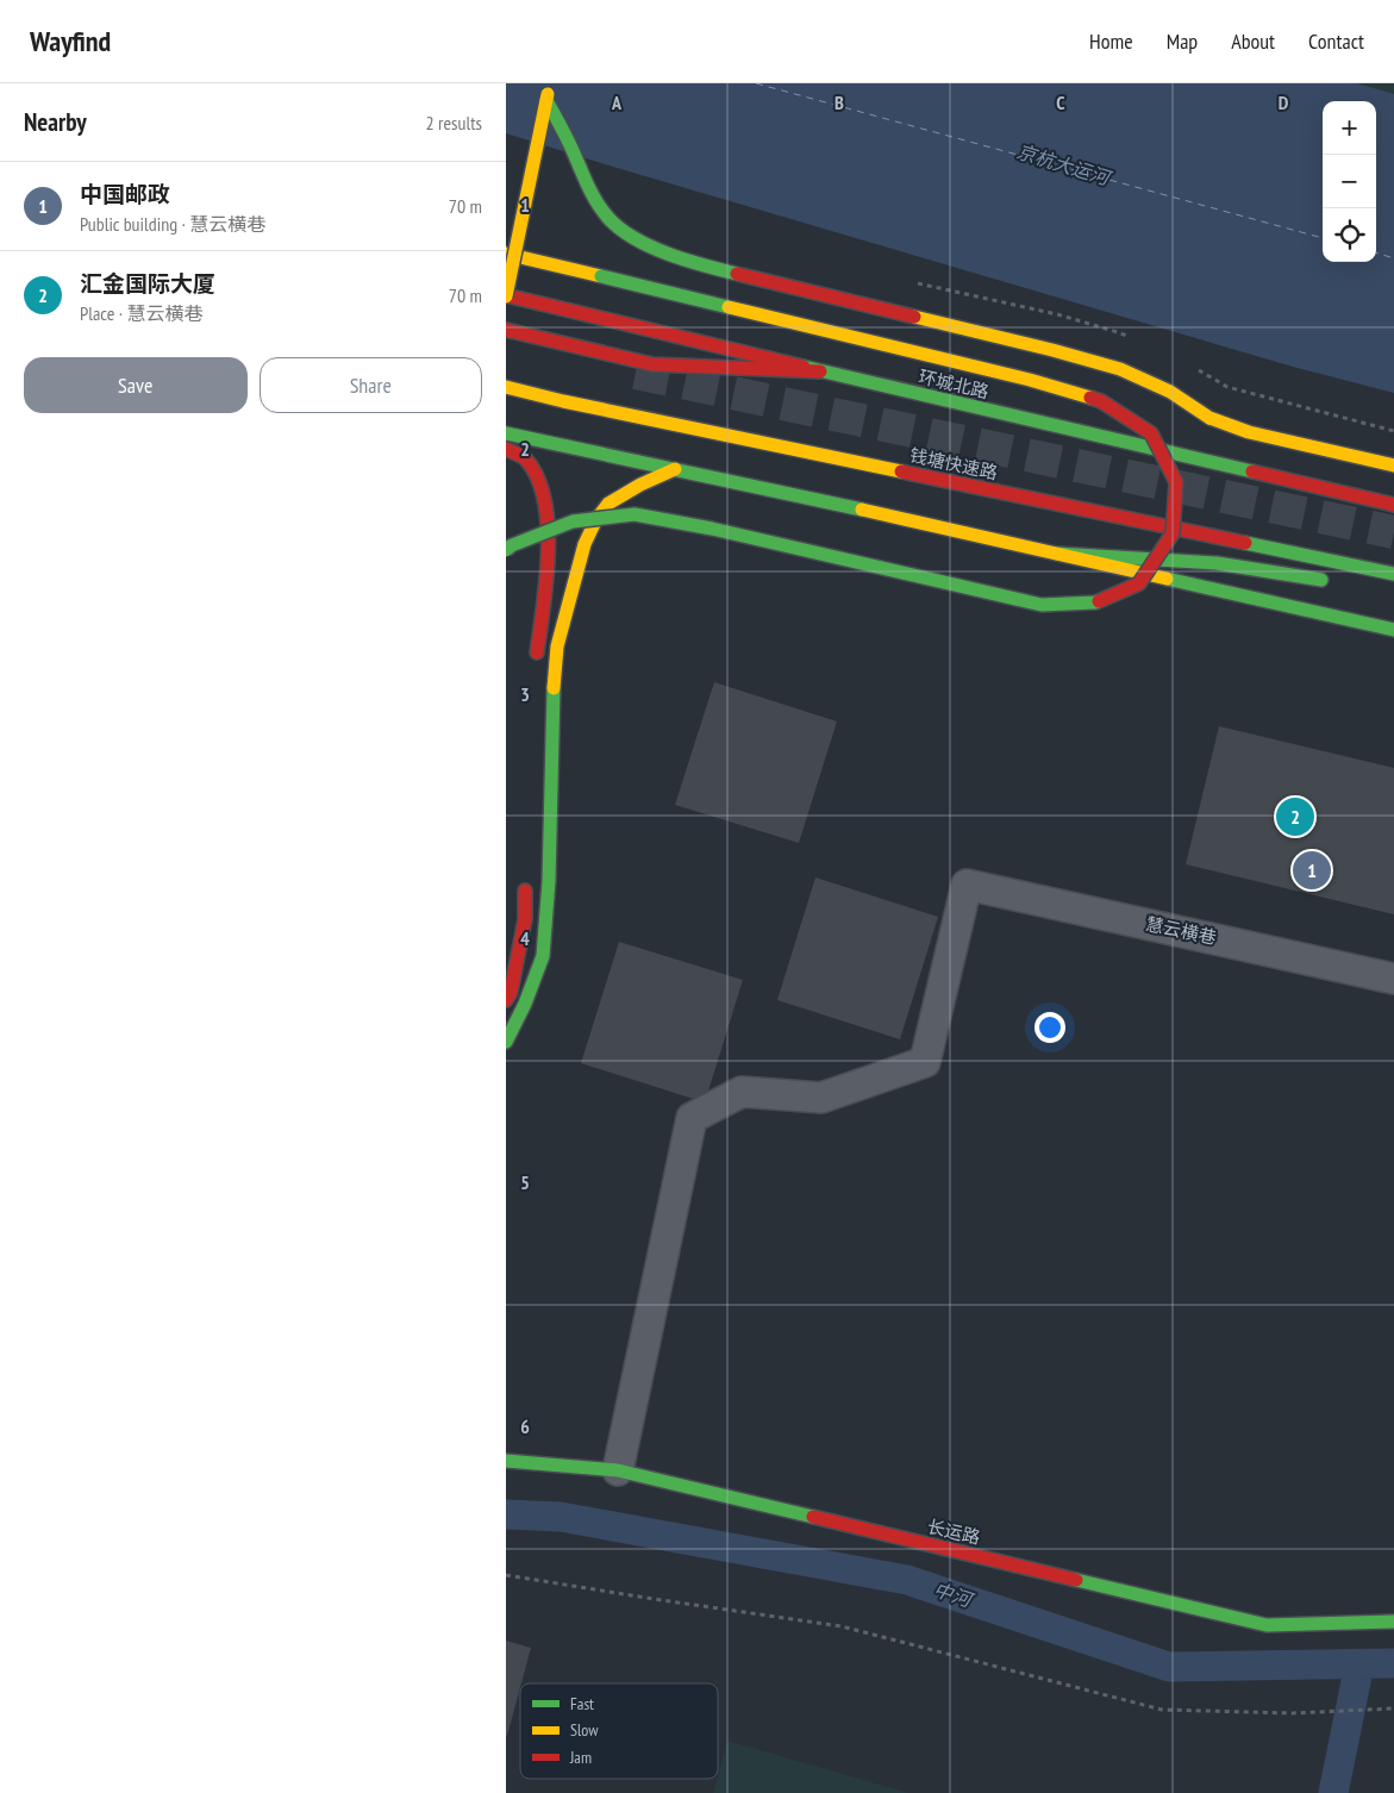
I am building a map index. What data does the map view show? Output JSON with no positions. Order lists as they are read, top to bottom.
{
  "streets": {
    "main road": ["环城北路", "钱塘快速路", "长运路"],
    "street": ["慧云横巷"]
  },
  "crossings": [
    ["慧云横巷", "长运路"]
  ],
  "water": ["京杭大运河", "中河"],
  "legend": ["Fast", "Slow", "Jam"],
  "page": {
    "header": "Wayfind",
    "nav": [
      "Home",
      "Map",
      "About",
      "Contact"
    ],
    "heading": ["Nearby", "2 results"],
    "map_buttons": ["+", "−"],
    "list": [
      {
        "mark": "1",
        "name": "中国邮政",
        "note": "Public building · 慧云横巷",
        "value": "70 m"
      },
      {
        "mark": "2",
        "name": "汇金国际大厦",
        "note": "Place · 慧云横巷",
        "value": "70 m"
      }
    ],
    "buttons": ["Save", "Share"],
    "pins": ["2", "1"]
  },
  "grid": {
    "columns": [
      "A",
      "B",
      "C",
      "D"
    ],
    "rows": [
      "1",
      "2",
      "3",
      "4",
      "5",
      "6"
    ]
  }
}
